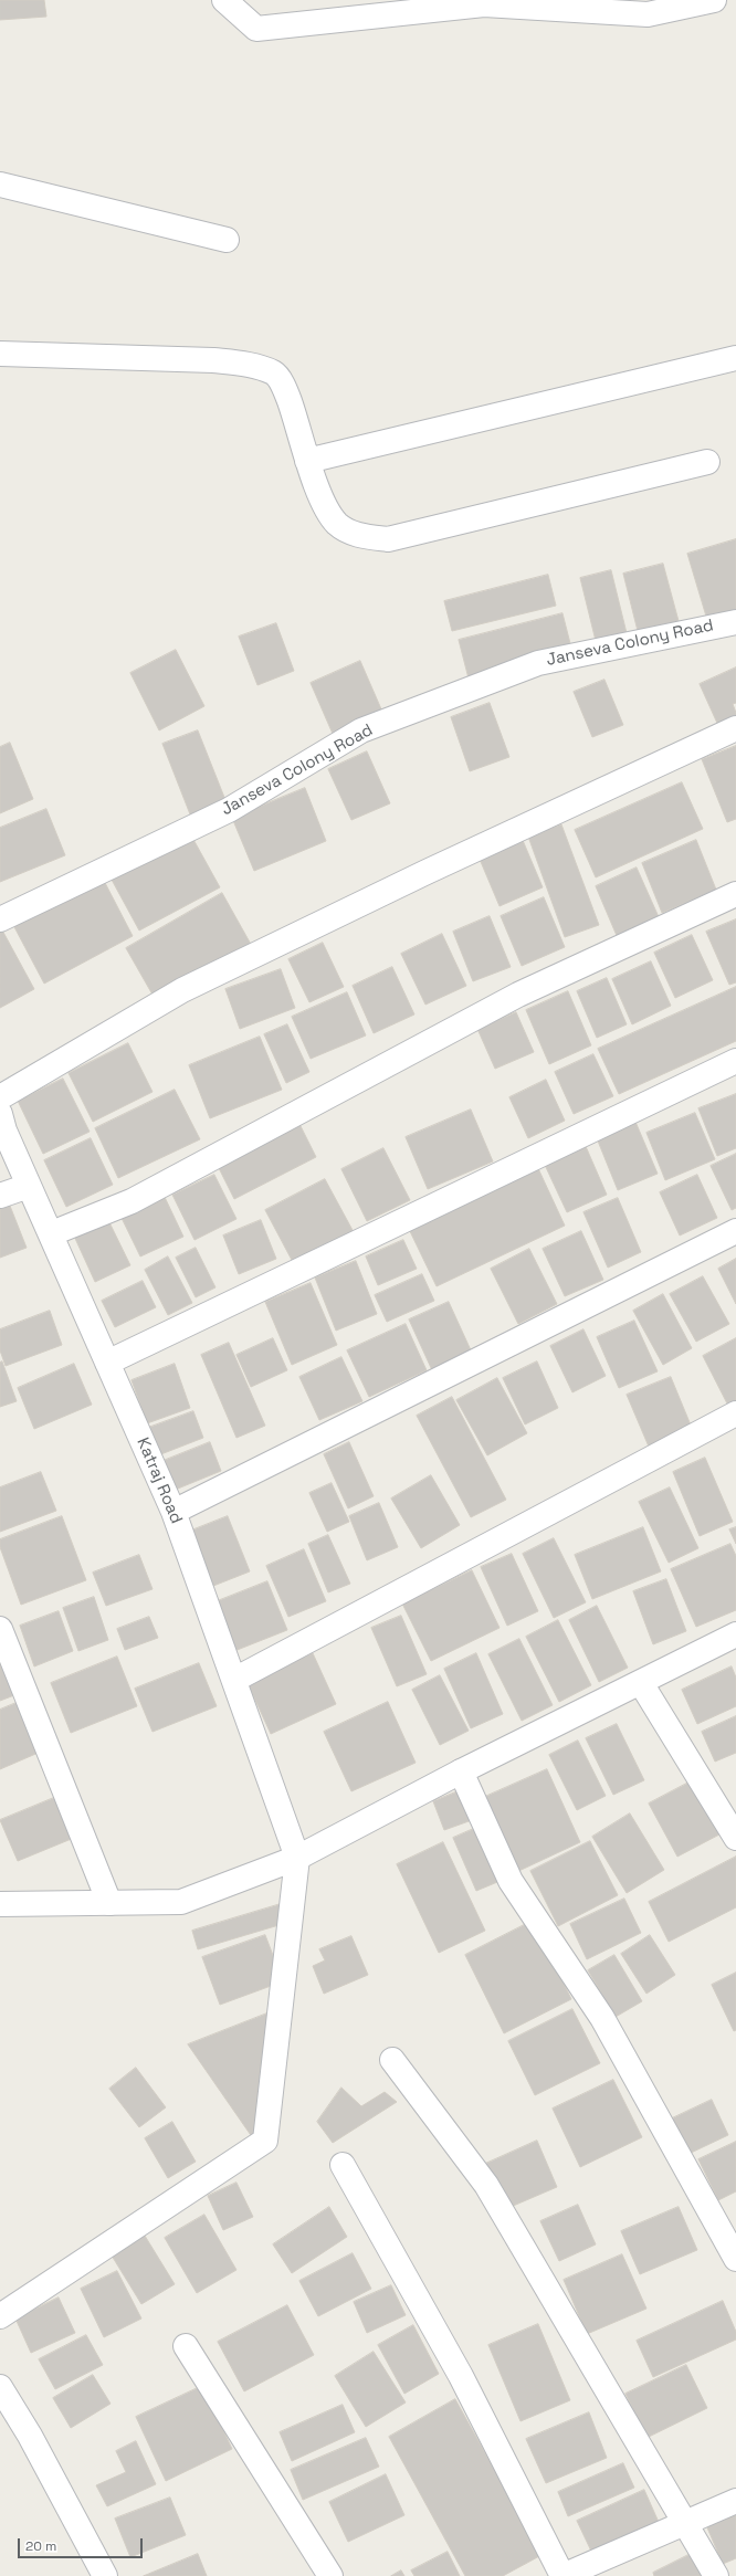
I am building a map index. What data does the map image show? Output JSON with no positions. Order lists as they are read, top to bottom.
{
  "streets": {
    "street": ["Janseva Colony Road", "Katraj Road"]
  },
  "scale_bar": "20 m"
}
